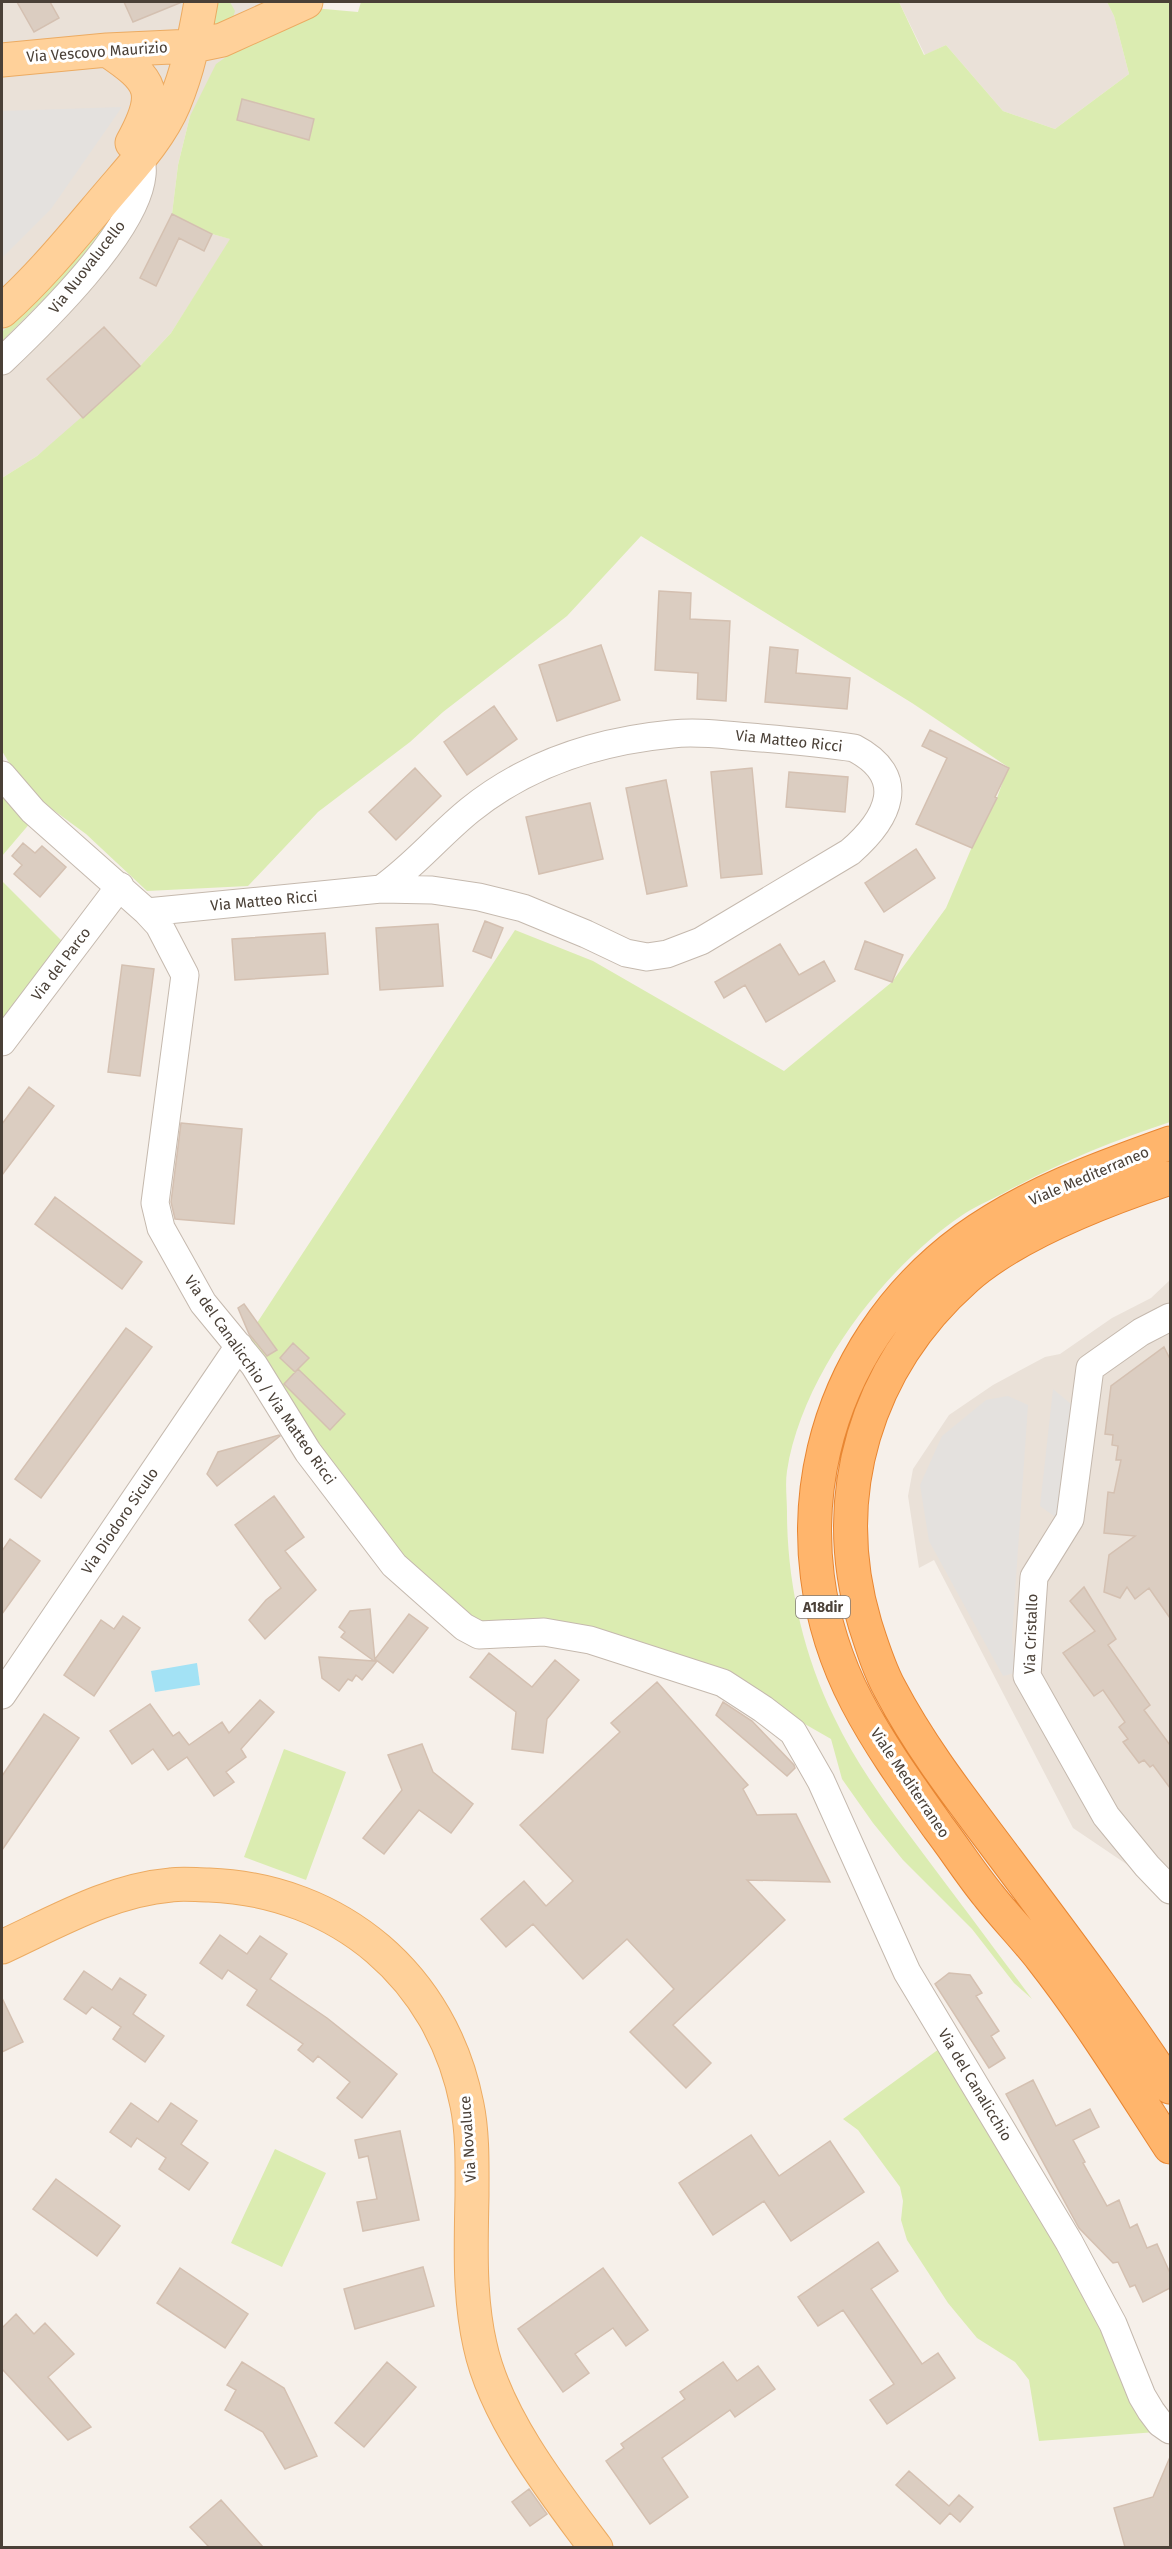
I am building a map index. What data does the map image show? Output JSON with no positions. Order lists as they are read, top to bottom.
{
  "streets": {
    "highway": ["Viale Mediterraneo", "A18dir"],
    "main road": ["Via Vescovo Maurizio", "Via Nuovalucello", "Via Novaluce"],
    "street": [
      "Via Matteo Ricci",
      "Via del Parco",
      "Via del Canalicchio / Via Matteo Ricci",
      "Via Diodoro Siculo",
      "Via Cristallo",
      "Via del Canalicchio"
    ]
  },
  "crossings": [
    ["Via Matteo Ricci", "Via del Canalicchio / Via Matteo Ricci"],
    ["Via del Parco", "Via del Canalicchio / Via Matteo Ricci"],
    ["Via del Canalicchio / Via Matteo Ricci", "Via Diodoro Siculo"],
    ["Via del Canalicchio / Via Matteo Ricci", "Via del Canalicchio"]
  ]
}
